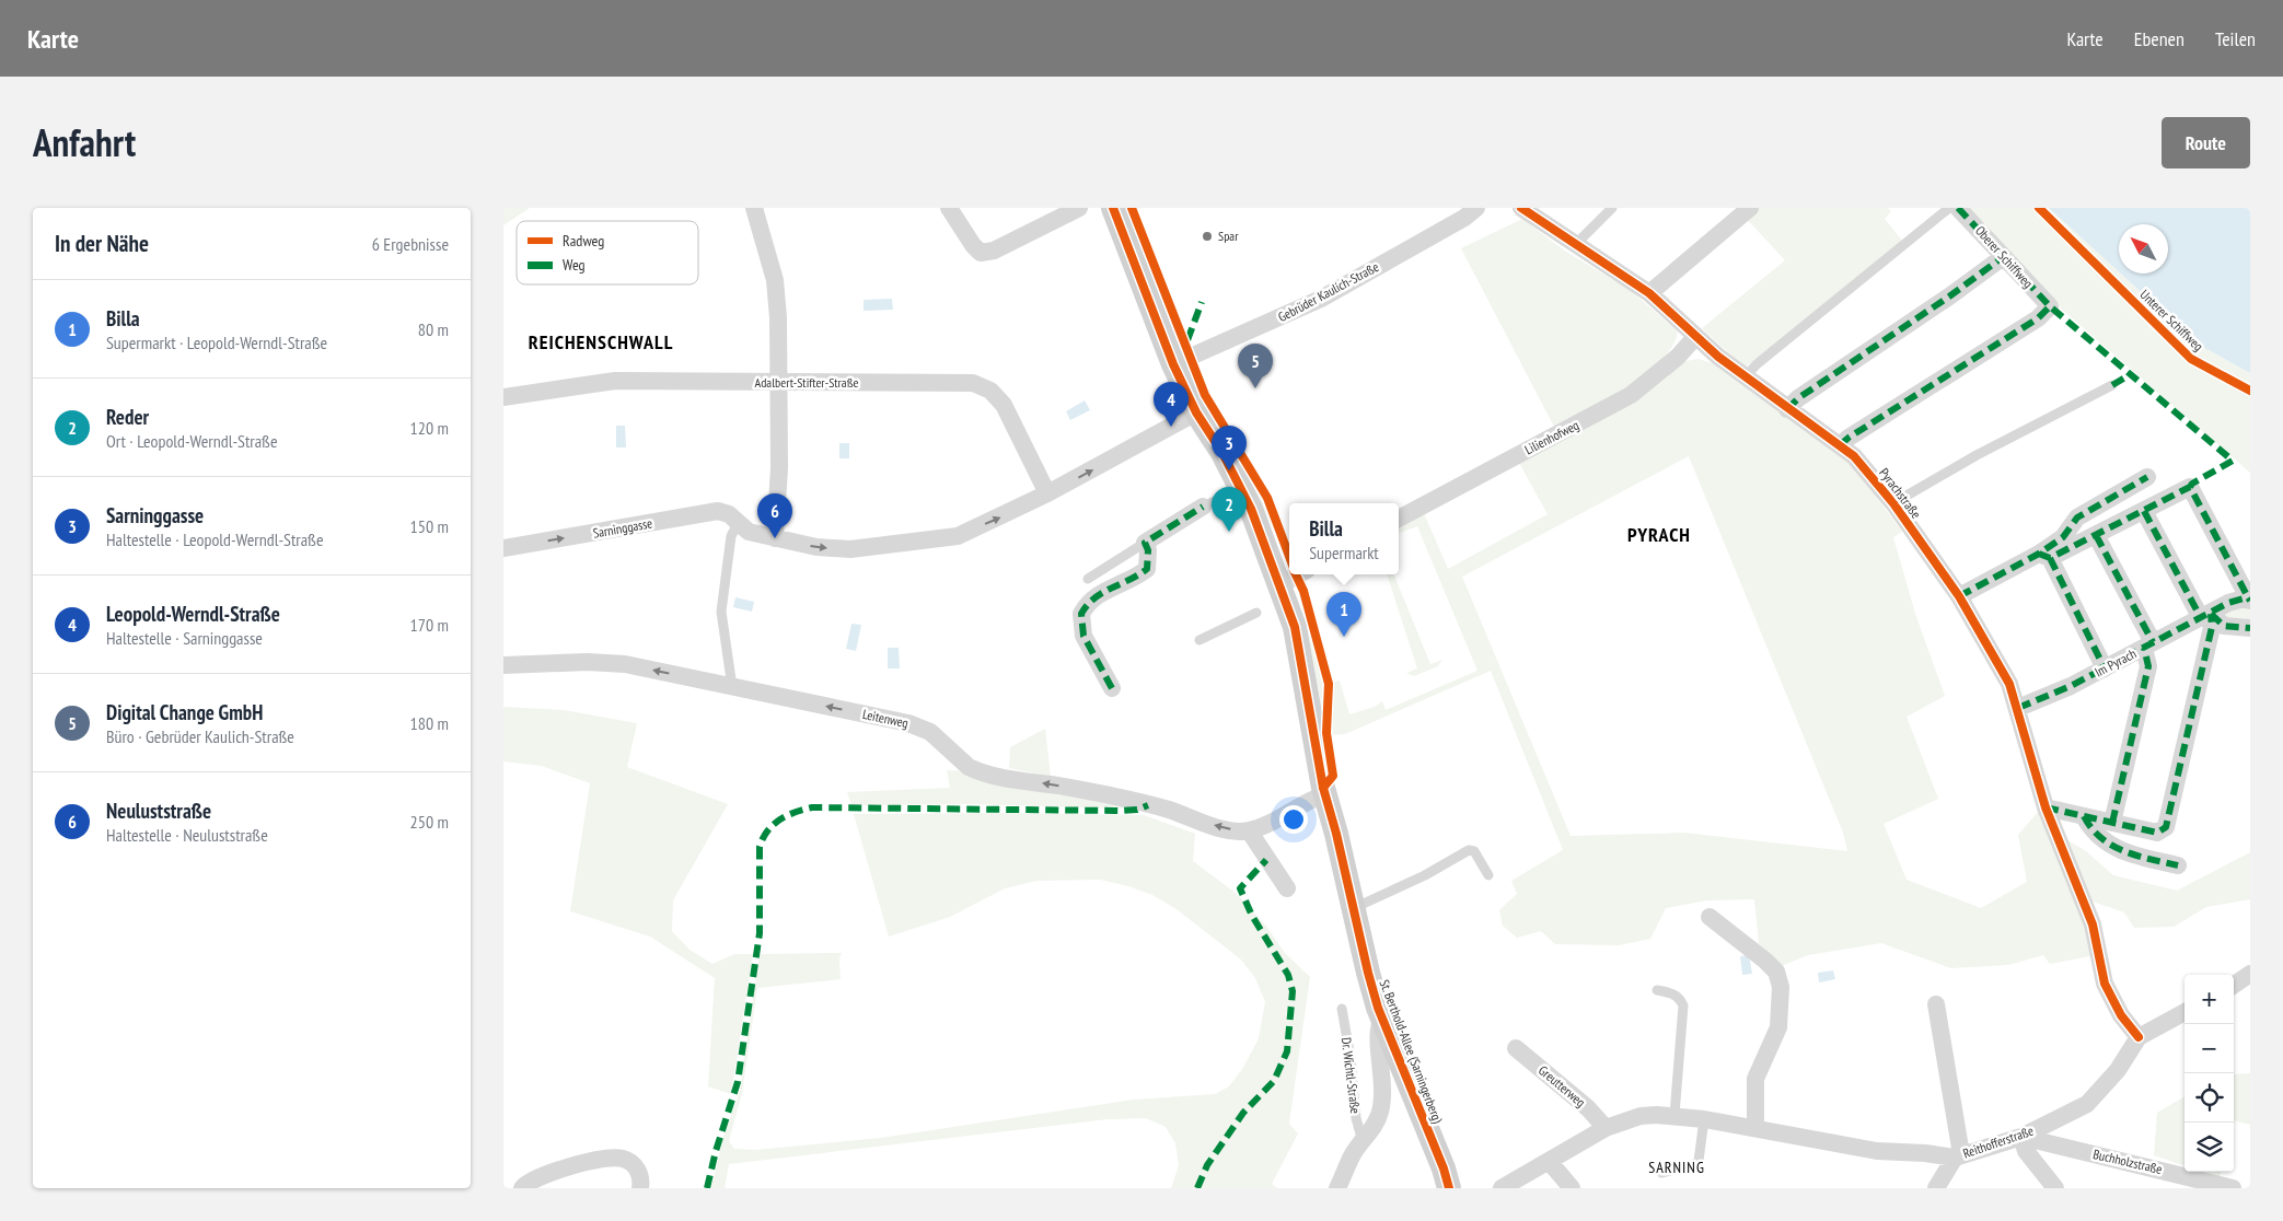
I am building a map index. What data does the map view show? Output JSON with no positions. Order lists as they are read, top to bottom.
{
  "streets": {
    "street": [
      "Oberer Schiffweg",
      "Gebrüder Kaulich-Straße",
      "Adalbert-Stifter-Straße",
      "Lilienhofweg",
      "Pyrachstraße",
      "Sarninggasse",
      "Im Pyrach",
      "Leitenweg",
      "St. Berthold-Allee (Sarningerberg)",
      "Dr. Wichtl-Straße",
      "Greutterweg",
      "Reithofferstraße",
      "Buchholzstraße"
    ],
    "cycle path": ["Unterer Schiffweg"]
  },
  "crossings": [
    ["Oberer Schiffweg", "Pyrachstraße"],
    ["Gebrüder Kaulich-Straße", "St. Berthold-Allee (Sarningerberg)"],
    ["Adalbert-Stifter-Straße", "Sarninggasse"],
    ["Lilienhofweg", "Pyrachstraße"],
    ["Pyrachstraße", "Im Pyrach"],
    ["Pyrachstraße", "Reithofferstraße"],
    ["Sarninggasse", "St. Berthold-Allee (Sarningerberg)"],
    ["St. Berthold-Allee (Sarningerberg)", "Dr. Wichtl-Straße"],
    ["Greutterweg", "Reithofferstraße"],
    ["Reithofferstraße", "Buchholzstraße"]
  ],
  "one_way": ["Sarninggasse", "Leitenweg"],
  "districts": ["REICHENSCHWALL", "PYRACH", "SARNING"],
  "places": ["Spar"],
  "legend": ["Radweg", "Weg"],
  "north": "top left",
  "page": {
    "header": "Karte",
    "nav": ["Karte", "Ebenen", "Teilen"],
    "title": "Anfahrt",
    "buttons": "Route",
    "heading": ["In der Nähe", "6 Ergebnisse"],
    "list": [
      {
        "mark": "1",
        "name": "Billa",
        "note": "Supermarkt · Leopold-Werndl-Straße",
        "value": "80 m"
      },
      {
        "mark": "2",
        "name": "Reder",
        "note": "Ort · Leopold-Werndl-Straße",
        "value": "120 m"
      },
      {
        "mark": "3",
        "name": "Sarninggasse",
        "note": "Haltestelle · Leopold-Werndl-Straße",
        "value": "150 m"
      },
      {
        "mark": "4",
        "name": "Leopold-Werndl-Straße",
        "note": "Haltestelle · Sarninggasse",
        "value": "170 m"
      },
      {
        "mark": "5",
        "name": "Digital Change GmbH",
        "note": "Büro · Gebrüder Kaulich-Straße",
        "value": "180 m"
      },
      {
        "mark": "6",
        "name": "Neuluststraße",
        "note": "Haltestelle · Neuluststraße",
        "value": "250 m"
      }
    ],
    "pins": [
      "5",
      "4",
      "3",
      "2",
      "6",
      "1"
    ],
    "popup": ["Billa", "Supermarkt"],
    "map_buttons": ["+", "−"]
  }
}
